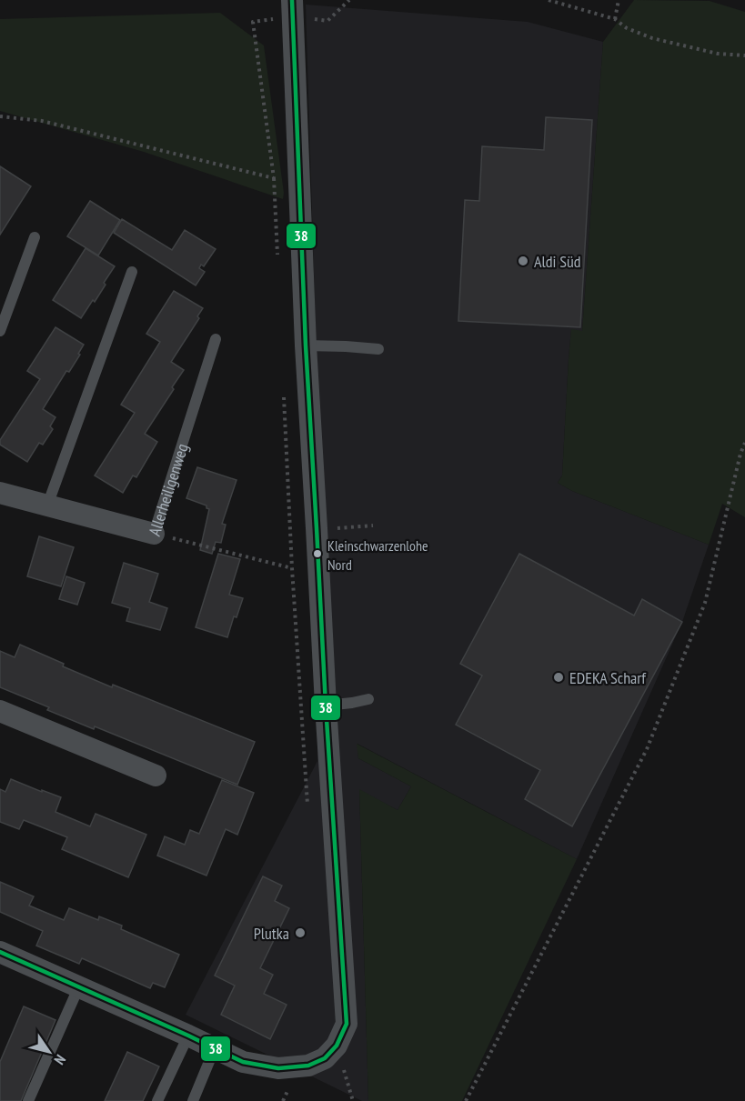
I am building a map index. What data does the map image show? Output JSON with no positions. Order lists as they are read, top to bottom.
{
  "streets": {
    "street": ["Allerheiligenweg"]
  },
  "places": [
    "Aldi Süd",
    "Kleinschwarzenlohe Nord",
    "EDEKA Scharf",
    "Plutka"
  ],
  "lines": ["transit line 38"],
  "north": "bottom right"
}
